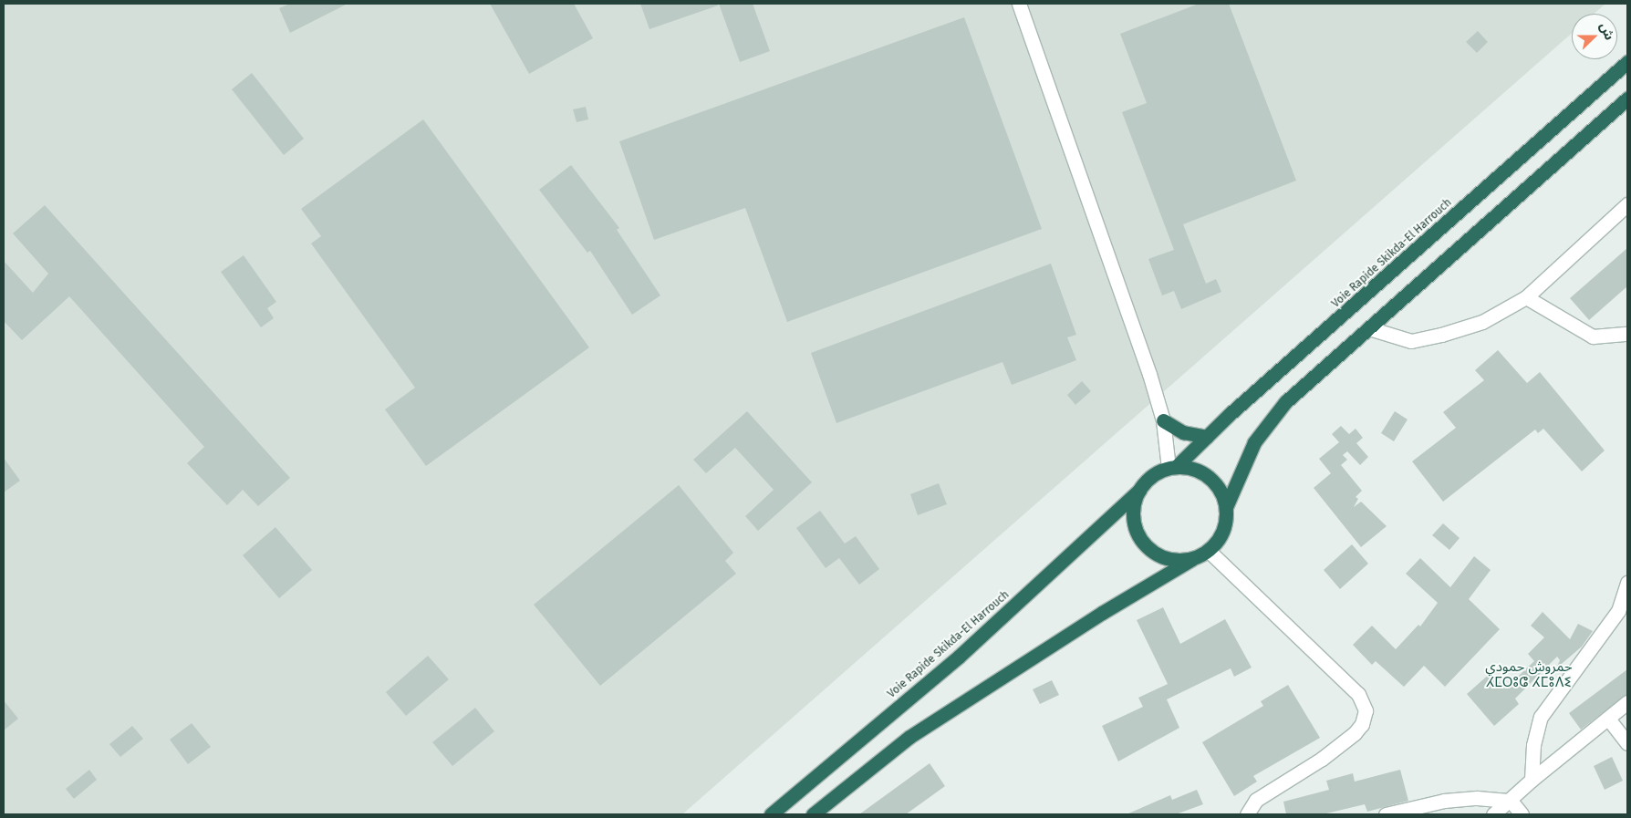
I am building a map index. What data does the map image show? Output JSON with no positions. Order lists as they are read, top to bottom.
{
  "streets": {
    "highway": ["Voie Rapide Skikda-El Harrouch"]
  },
  "districts": ["حمروش حمودي ⵃⵎⵔⵓⵛ ⵃⵎⵓⴷⵉ"],
  "north": "right"
}
